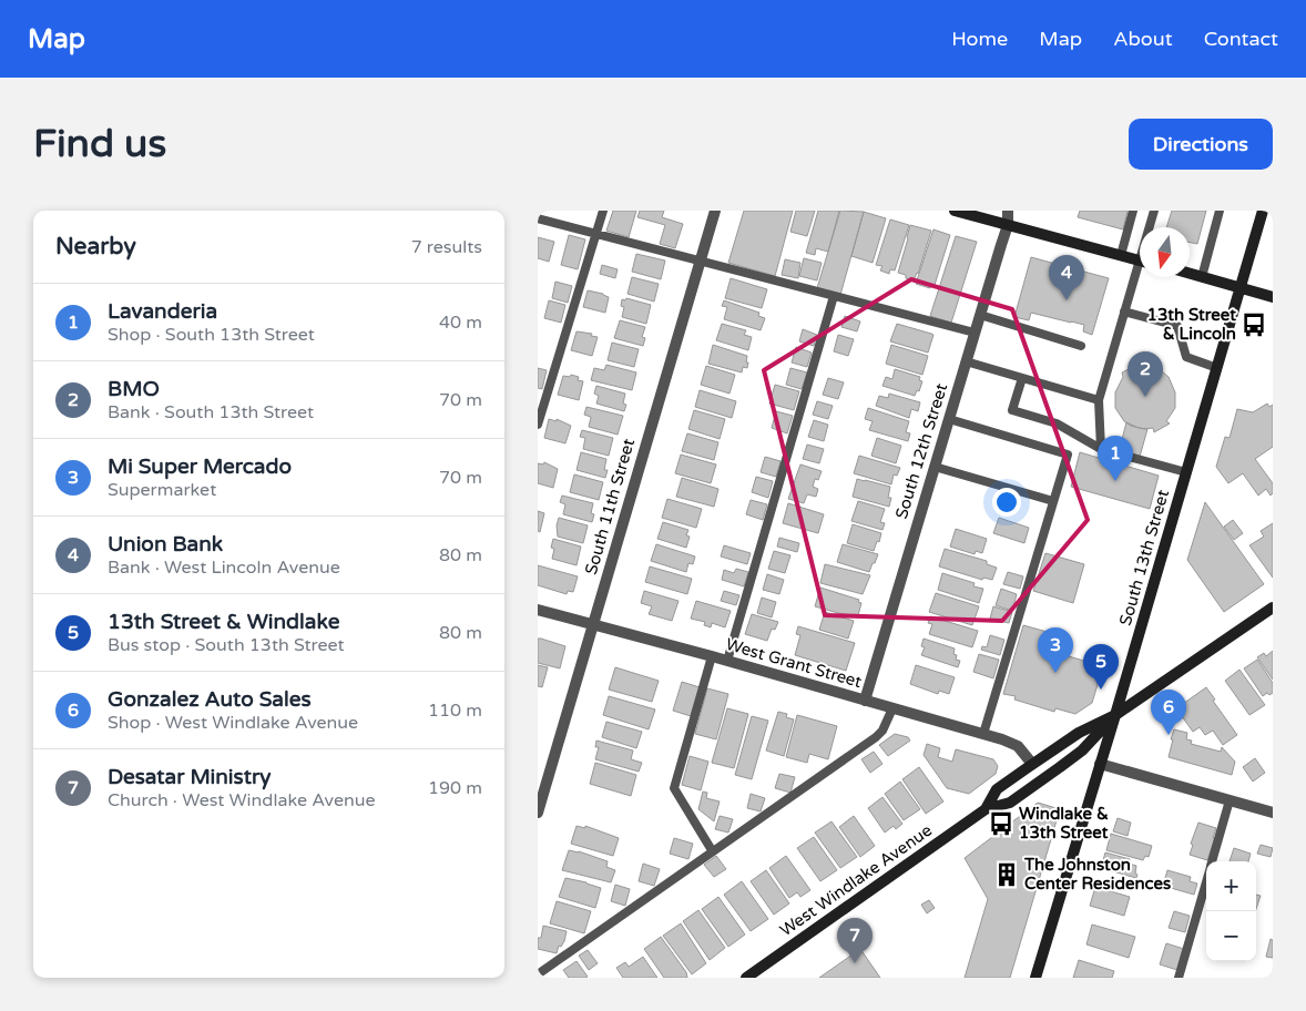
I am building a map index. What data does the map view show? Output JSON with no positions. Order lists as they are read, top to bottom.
{
  "streets": {
    "street": [
      "South 12th Street",
      "South 11th Street",
      "South 13th Street",
      "West Grant Street",
      "West Windlake Avenue"
    ]
  },
  "crossings": [
    ["South 12th Street", "West Grant Street"],
    ["South 11th Street", "West Grant Street"],
    ["South 13th Street", "West Windlake Avenue"],
    ["West Grant Street", "West Windlake Avenue"]
  ],
  "places": {
    "bus stop": ["13th Street & Lincoln", "Windlake & 13th Street"],
    "building": ["The Johnston Center Residences"]
  },
  "north": "bottom",
  "page": {
    "header": "Map",
    "nav": [
      "Home",
      "Map",
      "About",
      "Contact"
    ],
    "buttons": "Directions",
    "title": "Find us",
    "heading": ["Nearby", "7 results"],
    "pins": [
      "4",
      "2",
      "1",
      "3",
      "5",
      "6",
      "7"
    ],
    "list": [
      {
        "mark": "1",
        "name": "Lavanderia",
        "note": "Shop · South 13th Street",
        "value": "40 m"
      },
      {
        "mark": "2",
        "name": "BMO",
        "note": "Bank · South 13th Street",
        "value": "70 m"
      },
      {
        "mark": "3",
        "name": "Mi Super Mercado",
        "note": "Supermarket",
        "value": "70 m"
      },
      {
        "mark": "4",
        "name": "Union Bank",
        "note": "Bank · West Lincoln Avenue",
        "value": "80 m"
      },
      {
        "mark": "5",
        "name": "13th Street & Windlake",
        "note": "Bus stop · South 13th Street",
        "value": "80 m"
      },
      {
        "mark": "6",
        "name": "Gonzalez Auto Sales",
        "note": "Shop · West Windlake Avenue",
        "value": "110 m"
      },
      {
        "mark": "7",
        "name": "Desatar Ministry",
        "note": "Church · West Windlake Avenue",
        "value": "190 m"
      }
    ],
    "map_buttons": ["+", "−"]
  }
}
